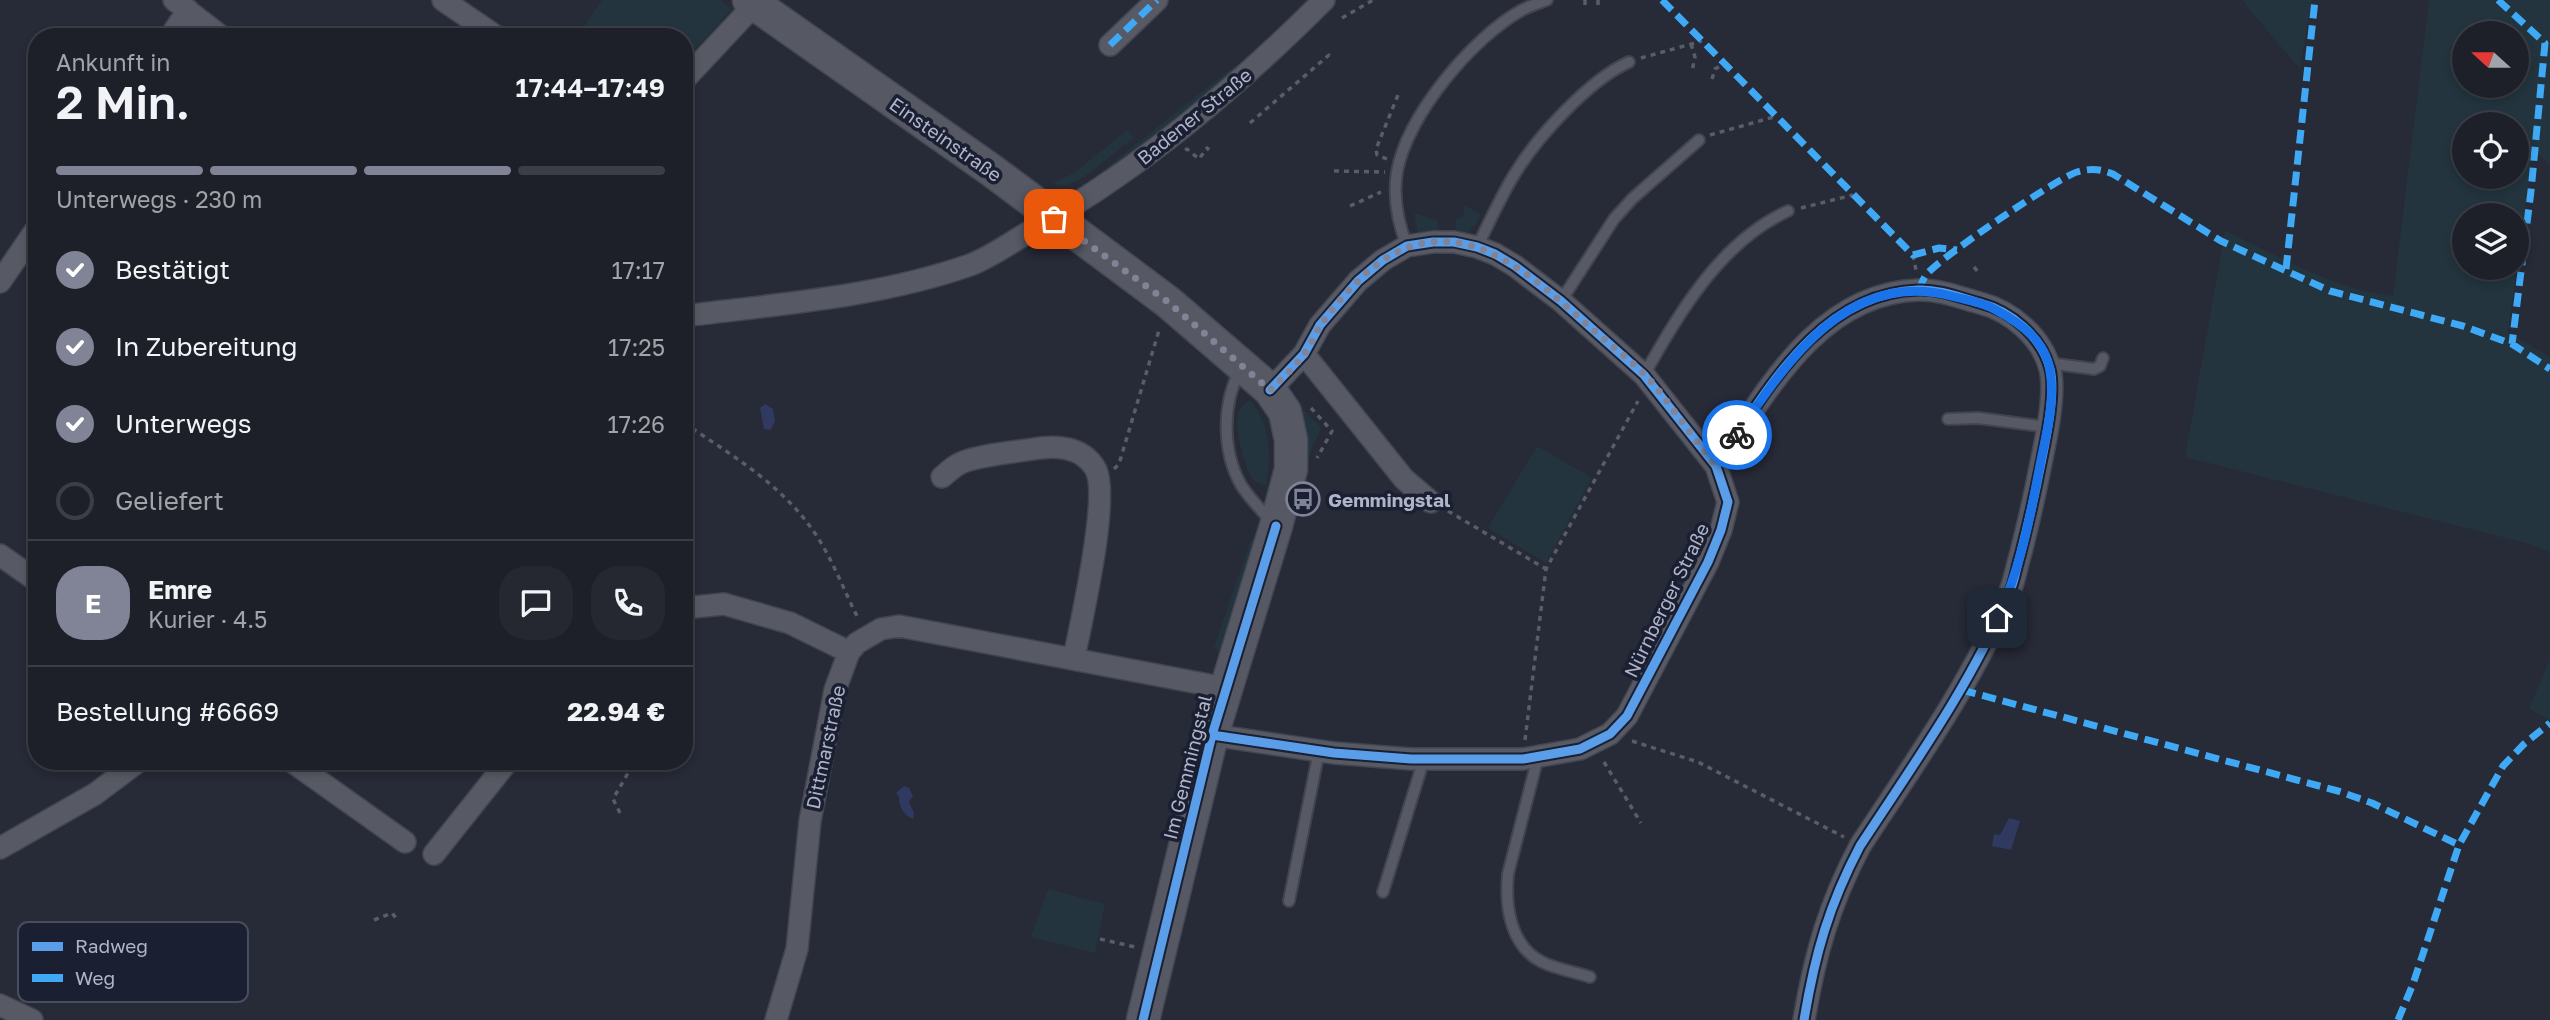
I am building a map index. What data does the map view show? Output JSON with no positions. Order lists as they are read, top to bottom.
{
  "streets": {
    "street": [
      "Badener Straße",
      "Einsteinstraße",
      "Nürnberger Straße",
      "Dittmarstraße",
      "Im Gemmingstal"
    ]
  },
  "crossings": [
    ["Badener Straße", "Einsteinstraße"],
    ["Einsteinstraße", "Im Gemmingstal"],
    ["Nürnberger Straße", "Im Gemmingstal"]
  ],
  "places": {
    "bus stop": ["Gemmingstal"]
  },
  "legend": ["Radweg", "Weg"],
  "north": "left",
  "page": {
    "heading": ["2 Min.", "Ankunft in", "17:44–17:49"],
    "panel": [
      "Emre",
      "Kurier · 4.5",
      "Bestellung #6669",
      "22.94 €"
    ],
    "bar": "Unterwegs · 230 m",
    "list": [
      ["Bestätigt", "17:17"],
      ["In Zubereitung", "17:25"],
      ["Unterwegs", "17:26"],
      "Geliefert"
    ],
    "round": "E"
  }
}
